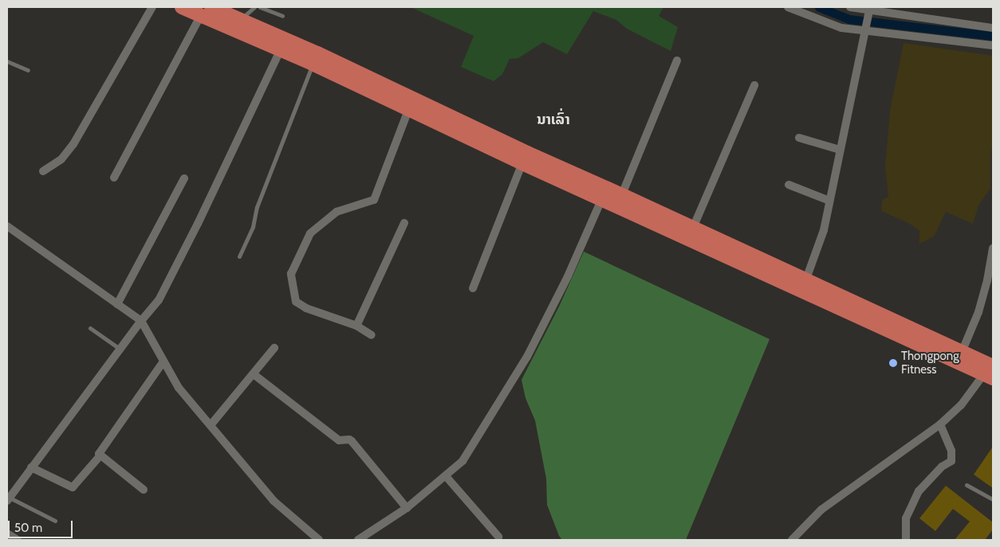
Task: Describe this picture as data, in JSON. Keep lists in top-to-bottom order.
{
  "districts": ["ນາເລົ່າ"],
  "places": ["Thongpong Fitness"],
  "scale_bar": "50 m"
}
